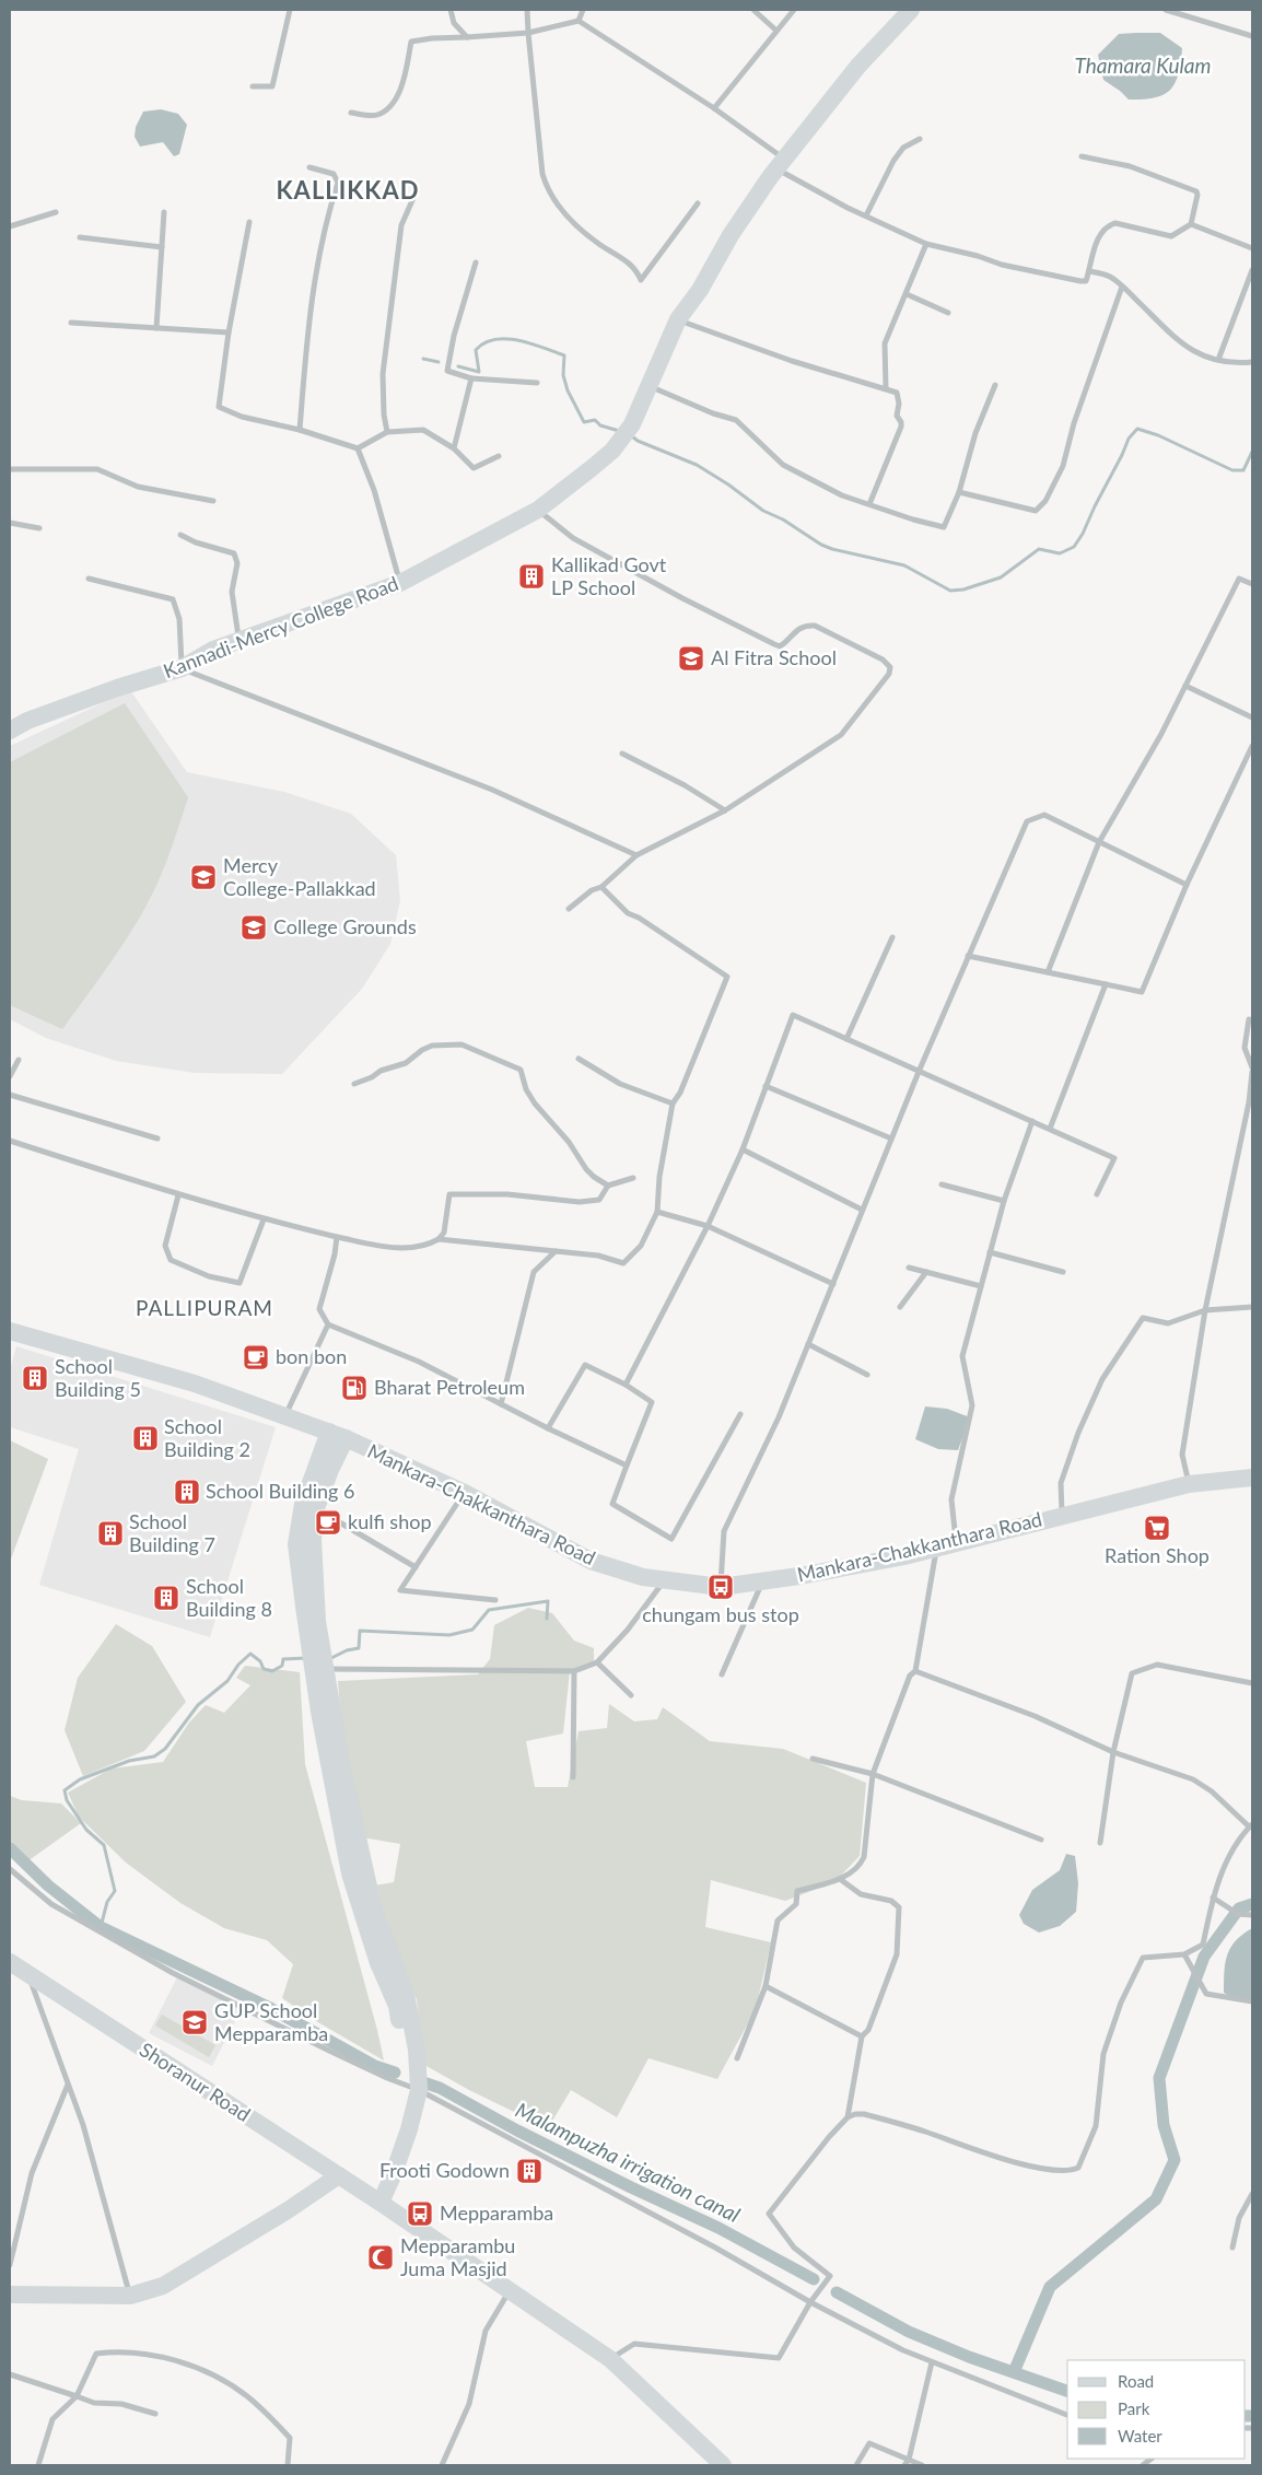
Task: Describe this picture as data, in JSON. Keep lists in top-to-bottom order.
{
  "streets": {
    "main road": ["Kannadi-Mercy College Road", "Mankara-Chakkanthara Road", "Shoranur Road"]
  },
  "districts": ["KALLIKKAD", "PALLIPURAM"],
  "water": ["Thamara Kulam", "Malampuzha irrigation canal"],
  "places": {
    "building": [
      "Kallikad Govt LP School",
      "School Building 5",
      "School Building 2",
      "School Building 6",
      "School Building 7",
      "School Building 8",
      "Frooti Godown"
    ],
    "school or university": [
      "Al Fitra School",
      "Mercy College-Pallakkad",
      "College Grounds",
      "GUP School Mepparamba"
    ],
    "cafe": ["bon bon", "kulfi shop"],
    "fuel station": ["Bharat Petroleum"],
    "supermarket": ["Ration Shop"],
    "bus stop": ["chungam bus stop", "Mepparamba"],
    "mosque": ["Mepparambu Juma Masjid"]
  },
  "legend": ["Road", "Park", "Water"]
}
